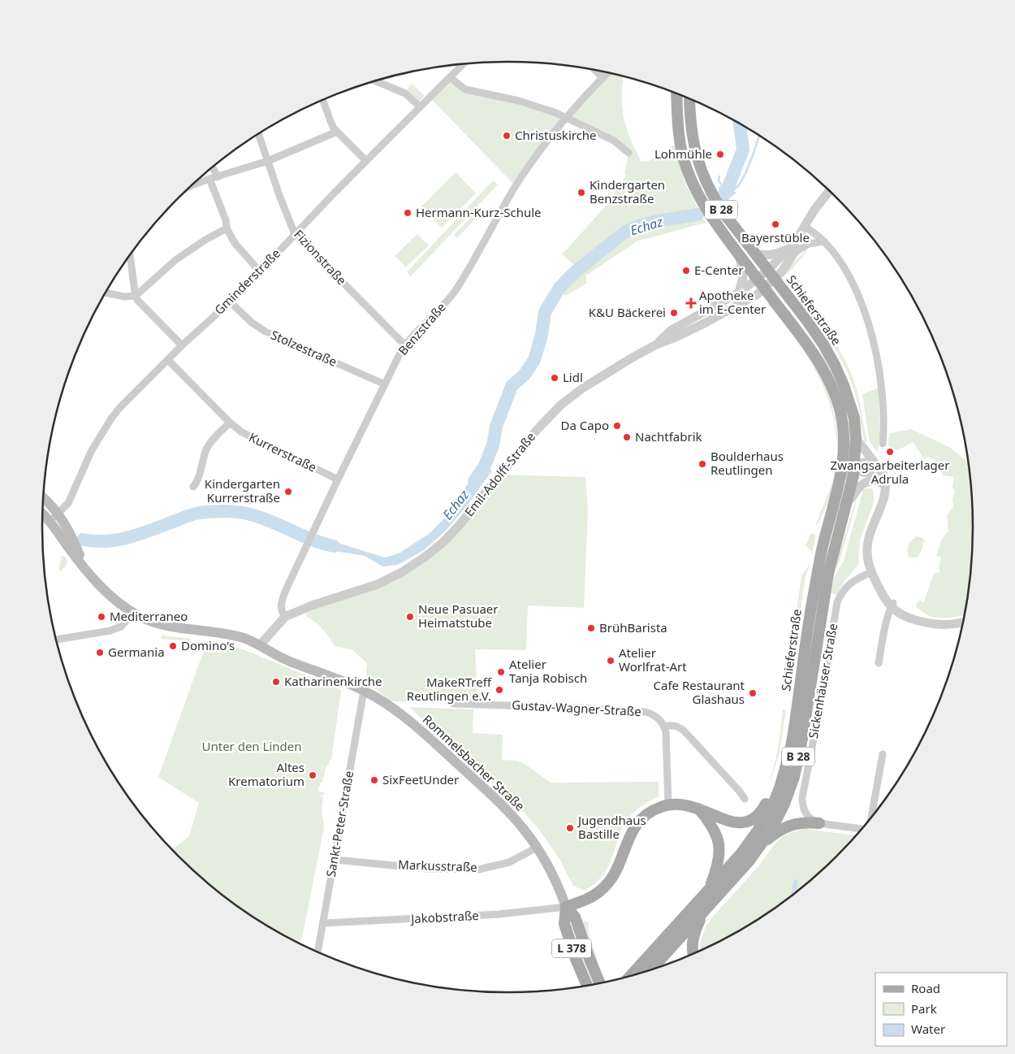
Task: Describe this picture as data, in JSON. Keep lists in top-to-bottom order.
{
  "streets": {
    "main road": [
      "B 28",
      "Schieferstraße",
      "Rommelsbacher Straße",
      "L 378"
    ],
    "street": [
      "Fizionstraße",
      "Gminderstraße",
      "Benzstraße",
      "Stolzestraße",
      "Kurrerstraße",
      "Emil-Adolff-Straße",
      "Sickenhäuser Straße",
      "Gustav-Wagner-Straße",
      "Sankt-Peter-Straße",
      "Markusstraße",
      "Jakobstraße"
    ]
  },
  "crossings": [
    ["B 28", "Schieferstraße"],
    ["B 28", "Emil-Adolff-Straße"],
    ["Fizionstraße", "Gminderstraße"],
    ["Fizionstraße", "Benzstraße"],
    ["Gminderstraße", "Stolzestraße"],
    ["Gminderstraße", "Kurrerstraße"],
    ["Schieferstraße", "Emil-Adolff-Straße"],
    ["Benzstraße", "Stolzestraße"],
    ["Benzstraße", "Kurrerstraße"],
    ["Benzstraße", "Emil-Adolff-Straße"],
    ["Emil-Adolff-Straße", "Rommelsbacher Straße"],
    ["Rommelsbacher Straße", "Sankt-Peter-Straße"],
    ["Rommelsbacher Straße", "Markusstraße"],
    ["Rommelsbacher Straße", "Jakobstraße"],
    ["Sankt-Peter-Straße", "Markusstraße"],
    ["Sankt-Peter-Straße", "Jakobstraße"]
  ],
  "water": ["Echaz"],
  "parks": ["Unter den Linden"],
  "places": {
    "other": [
      "Christuskirche",
      "Lohmühle",
      "Kindergarten Benzstraße",
      "Hermann-Kurz-Schule",
      "Bayerstüble",
      "E-Center",
      "K&U Bäckerei",
      "Lidl",
      "Da Capo",
      "Nachtfabrik",
      "Zwangsarbeiterlager Adrula",
      "Boulderhaus Reutlingen",
      "Kindergarten Kurrerstraße",
      "Mediterraneo",
      "Neue Pasuaer Heimatstube",
      "BrühBarista",
      "Domino's",
      "Germania",
      "Atelier Worlfrat-Art",
      "Atelier Tanja Robisch",
      "Katharinenkirche",
      "MakeRTreff Reutlingen e.V.",
      "Cafe Restaurant Glashaus",
      "Altes Krematorium",
      "SixFeetUnder",
      "Jugendhaus Bastille"
    ],
    "health": ["Apotheke im E-Center"]
  },
  "legend": ["Road", "Park", "Water"]
}
